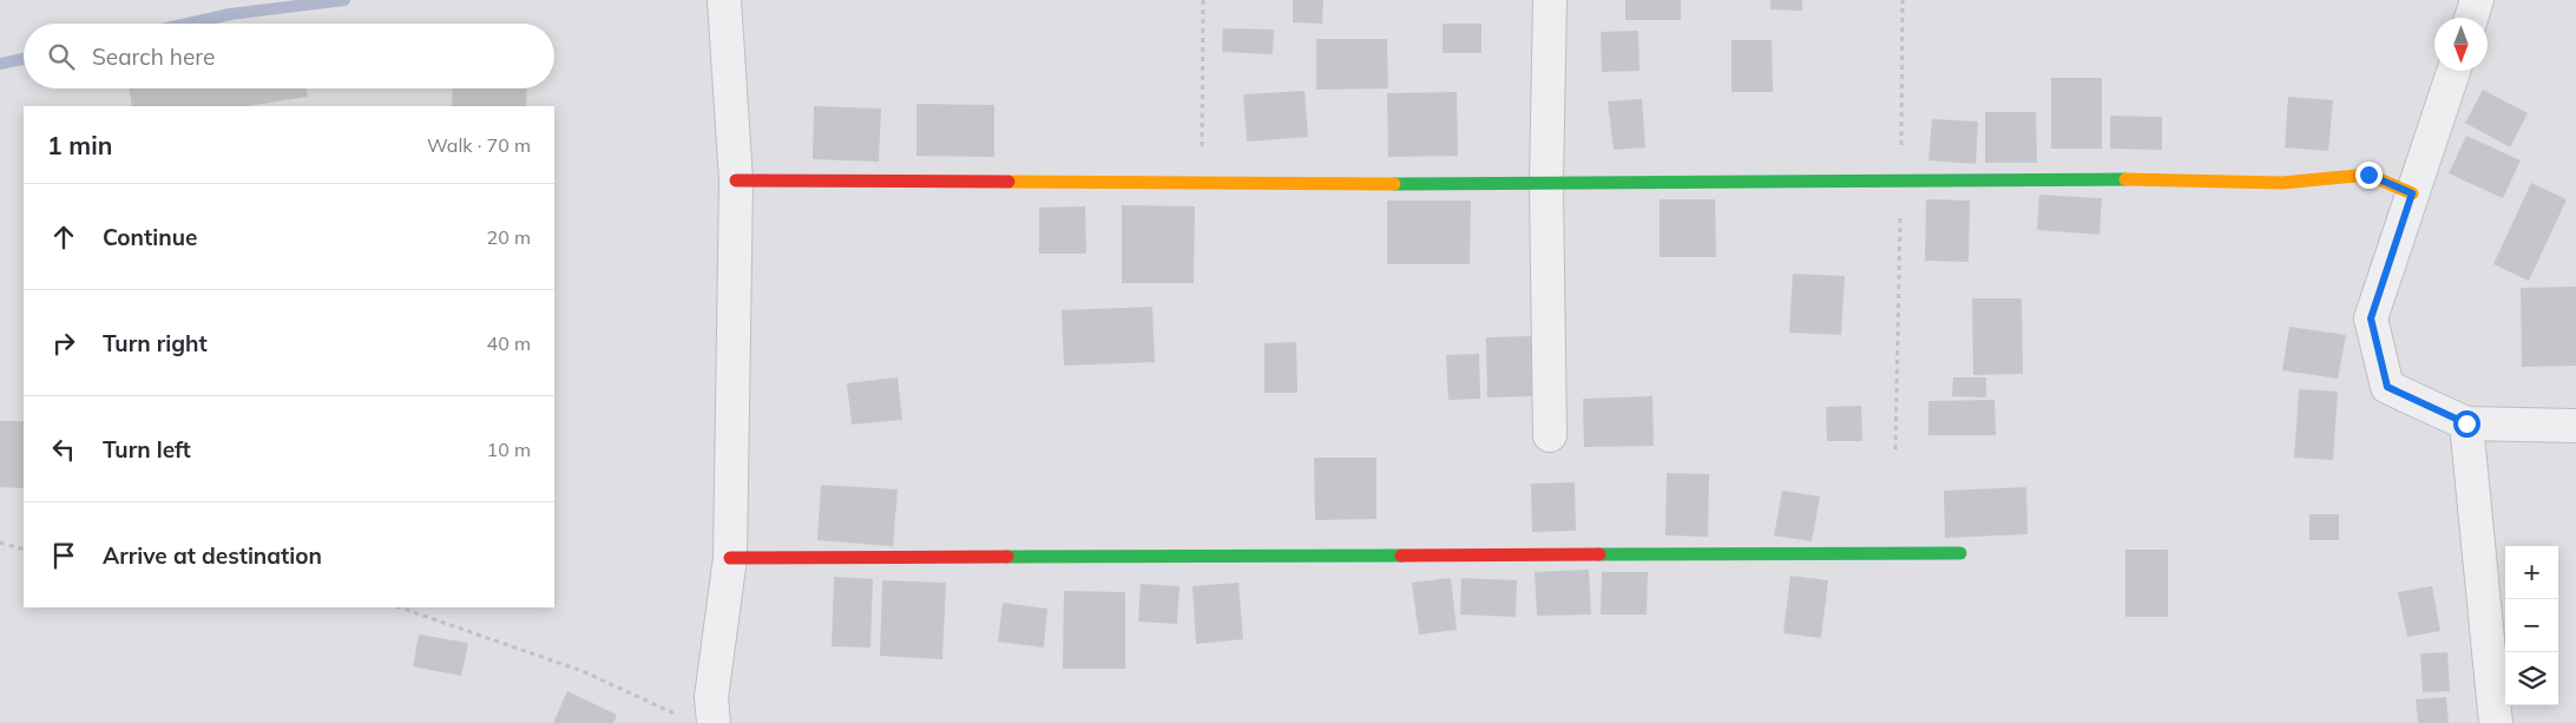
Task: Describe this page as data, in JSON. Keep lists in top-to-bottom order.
{
  "north": "bottom",
  "page": {
    "search": "Search here",
    "heading": ["1 min", "Walk · 70 m"],
    "list": [
      ["Continue", "20 m"],
      ["Turn right", "40 m"],
      ["Turn left", "10 m"],
      "Arrive at destination"
    ],
    "map_buttons": ["+", "−"]
  }
}
